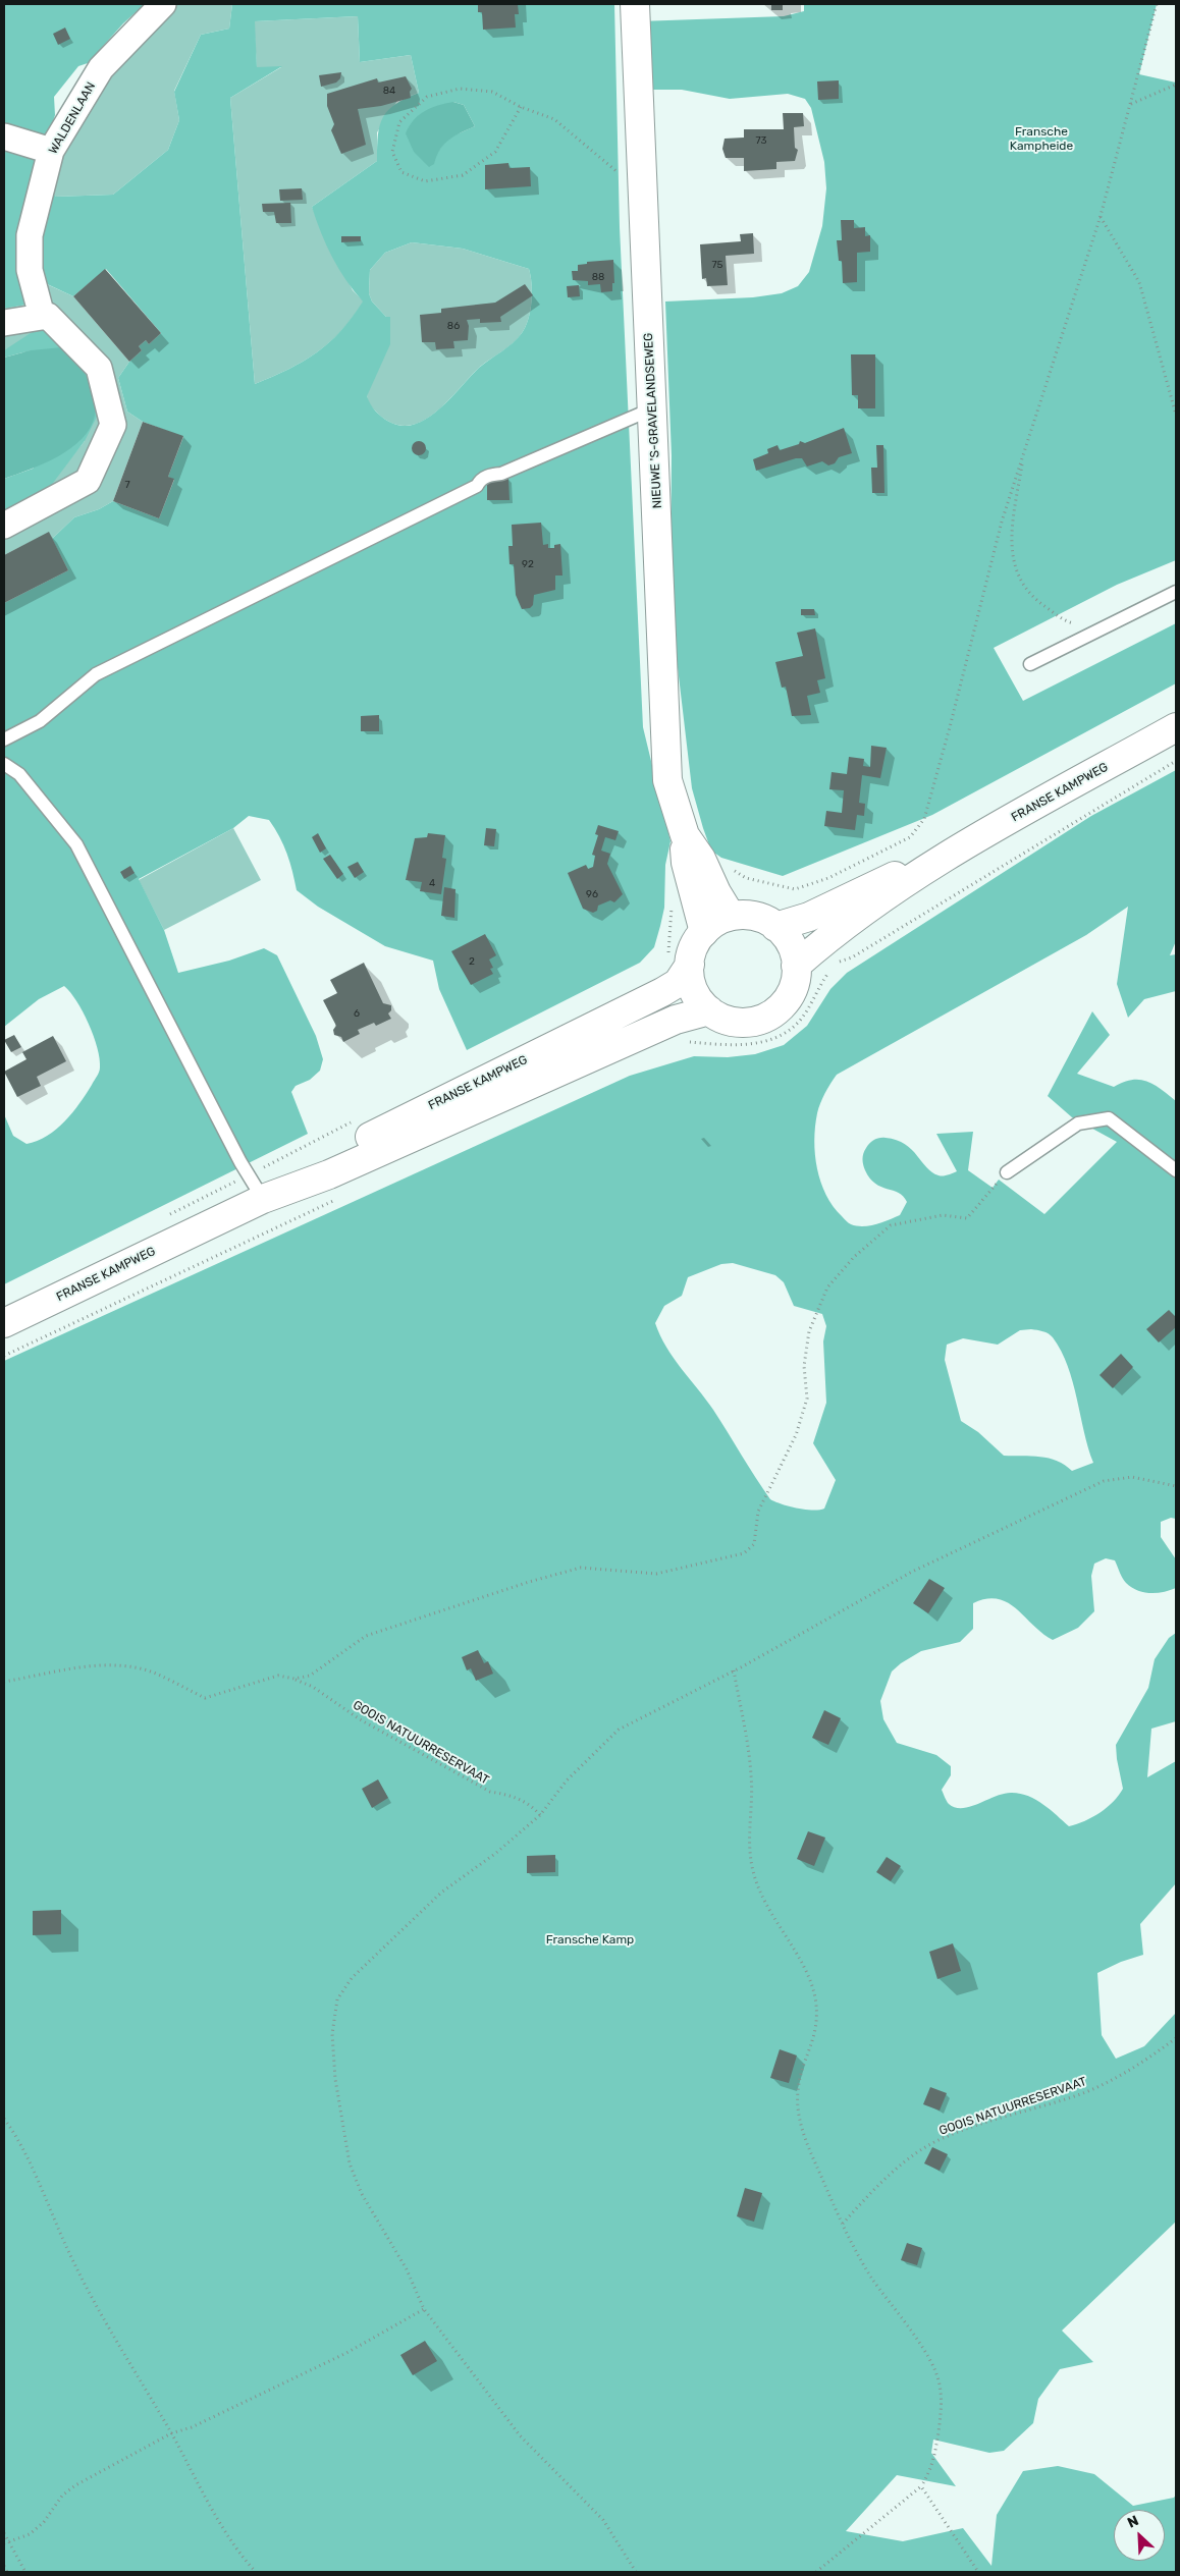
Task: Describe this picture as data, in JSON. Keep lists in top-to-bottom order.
{
  "streets": {
    "main road": ["NIEUWE 'S-GRAVELANDSEWEG", "FRANSE KAMPWEG"],
    "street": ["WALDENLAAN"],
    "path": ["GOOIS NATUURRESERVAAT"]
  },
  "crossings": [
    ["NIEUWE 'S-GRAVELANDSEWEG", "FRANSE KAMPWEG"]
  ],
  "parks": ["Fransche Kampheide", "Fransche Kamp"],
  "house_numbers": [
    "84",
    "73",
    "75",
    "88",
    "86",
    "7",
    "92",
    "4",
    "96",
    "2",
    "6"
  ],
  "north": "top left"
}
